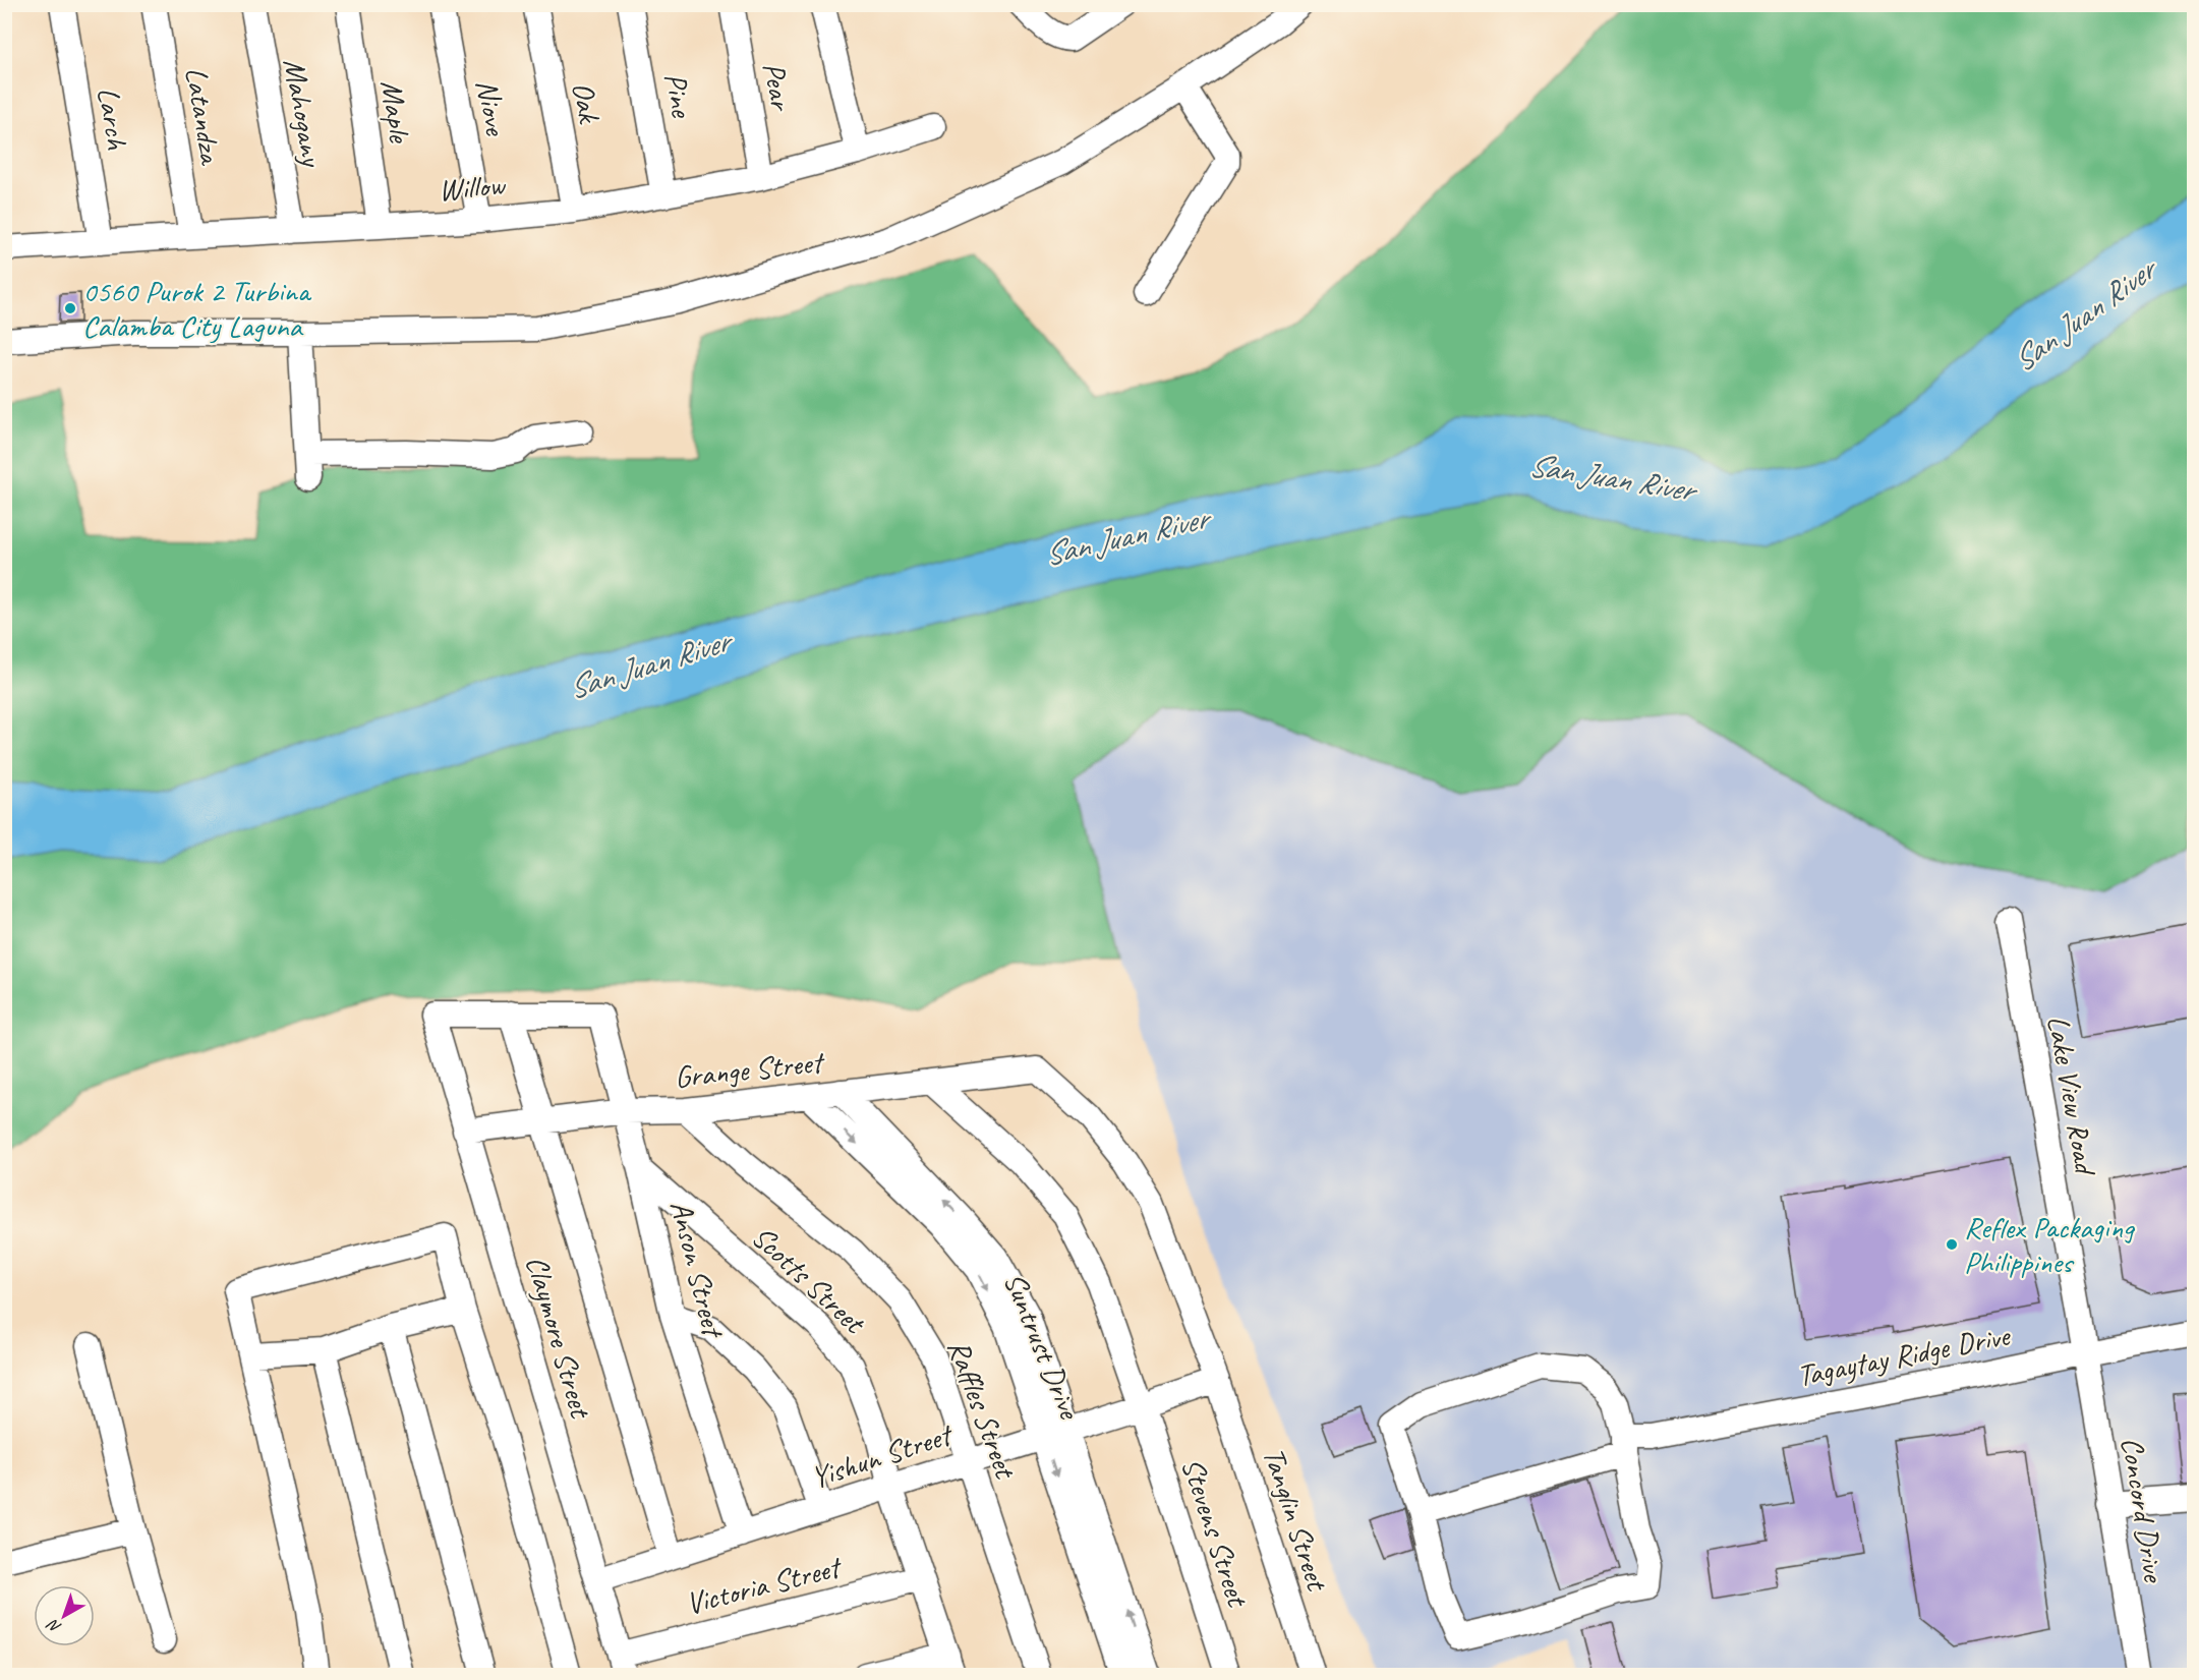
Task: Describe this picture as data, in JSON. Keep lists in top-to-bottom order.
{
  "streets": {
    "street": [
      "Pear",
      "Pine",
      "Oak",
      "Niove",
      "Maple",
      "Mahogany",
      "Latandza",
      "Larch",
      "Willow",
      "Grange Street",
      "Lake View Road",
      "Anson Street",
      "Scotts Street",
      "Claymore Street",
      "Suntrust Drive",
      "Tagaytay Ridge Drive",
      "Raffles Street",
      "Yishun Street",
      "Concord Drive",
      "Tanglin Street",
      "Stevens Street",
      "Victoria Street"
    ]
  },
  "crossings": [
    ["Pear", "Willow"],
    ["Pine", "Willow"],
    ["Oak", "Willow"],
    ["Niove", "Willow"],
    ["Maple", "Willow"],
    ["Mahogany", "Willow"],
    ["Latandza", "Willow"],
    ["Larch", "Willow"],
    ["Grange Street", "Anson Street"],
    ["Grange Street", "Claymore Street"],
    ["Grange Street", "Suntrust Drive"],
    ["Grange Street", "Raffles Street"],
    ["Grange Street", "Tanglin Street"],
    ["Grange Street", "Stevens Street"],
    ["Lake View Road", "Tagaytay Ridge Drive"],
    ["Lake View Road", "Concord Drive"],
    ["Anson Street", "Scotts Street"],
    ["Anson Street", "Claymore Street"],
    ["Anson Street", "Yishun Street"],
    ["Scotts Street", "Yishun Street"],
    ["Scotts Street", "Victoria Street"],
    ["Claymore Street", "Yishun Street"],
    ["Claymore Street", "Victoria Street"],
    ["Suntrust Drive", "Yishun Street"],
    ["Tagaytay Ridge Drive", "Concord Drive"],
    ["Raffles Street", "Yishun Street"],
    ["Yishun Street", "Tanglin Street"],
    ["Yishun Street", "Stevens Street"]
  ],
  "water": ["San Juan River"],
  "places": ["0560 Purok 2 Turbina Calamba City Laguna", "Reflex Packaging Philippines"],
  "north": "bottom left"
}
